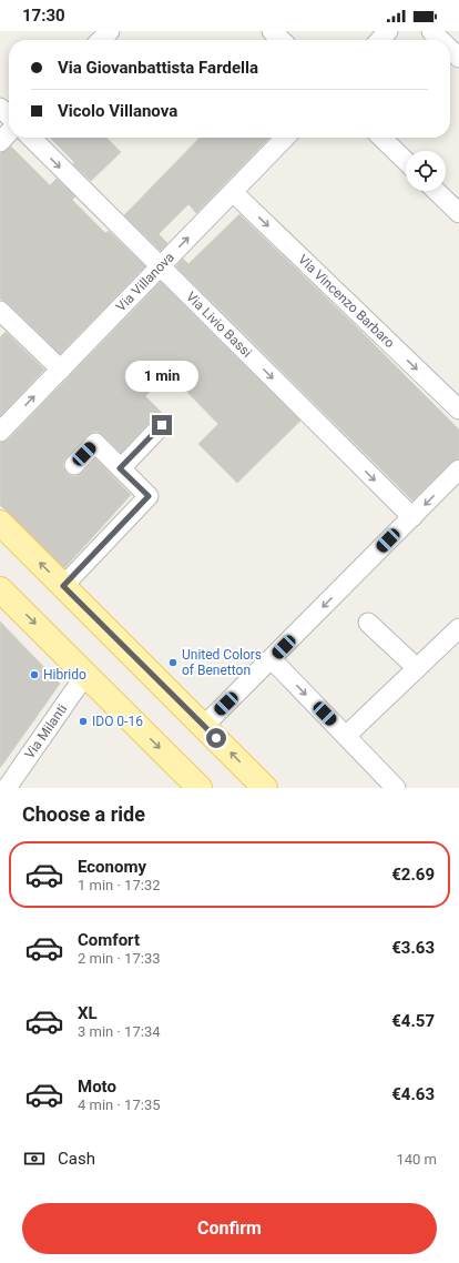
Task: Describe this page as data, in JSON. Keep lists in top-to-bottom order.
{
  "streets": {
    "street": [
      "Via Villanova",
      "Via Vincenzo Barbaro",
      "Via Livio Bassi",
      "Via Milanti"
    ]
  },
  "crossings": [
    ["Via Villanova", "Via Vincenzo Barbaro"],
    ["Via Villanova", "Via Livio Bassi"]
  ],
  "one_way": ["Via Villanova", "Via Vincenzo Barbaro", "Via Livio Bassi"],
  "places": ["United Colors of Benetton", "Hibrido", "IDO 0-16"],
  "page": {
    "status": "17:30",
    "banner": ["Via Giovanbattista Fardella", "Vicolo Villanova"],
    "bubble": "1 min",
    "heading": "Choose a ride",
    "list": [
      {
        "name": "Economy",
        "note": "1 min · 17:32",
        "value": "€2.69"
      },
      {
        "name": "Comfort",
        "note": "2 min · 17:33",
        "value": "€3.63"
      },
      {
        "name": "XL",
        "note": "3 min · 17:34",
        "value": "€4.57"
      },
      {
        "name": "Moto",
        "note": "4 min · 17:35",
        "value": "€4.63"
      }
    ],
    "pay": ["Cash", "140 m"],
    "buttons": "Confirm"
  }
}
